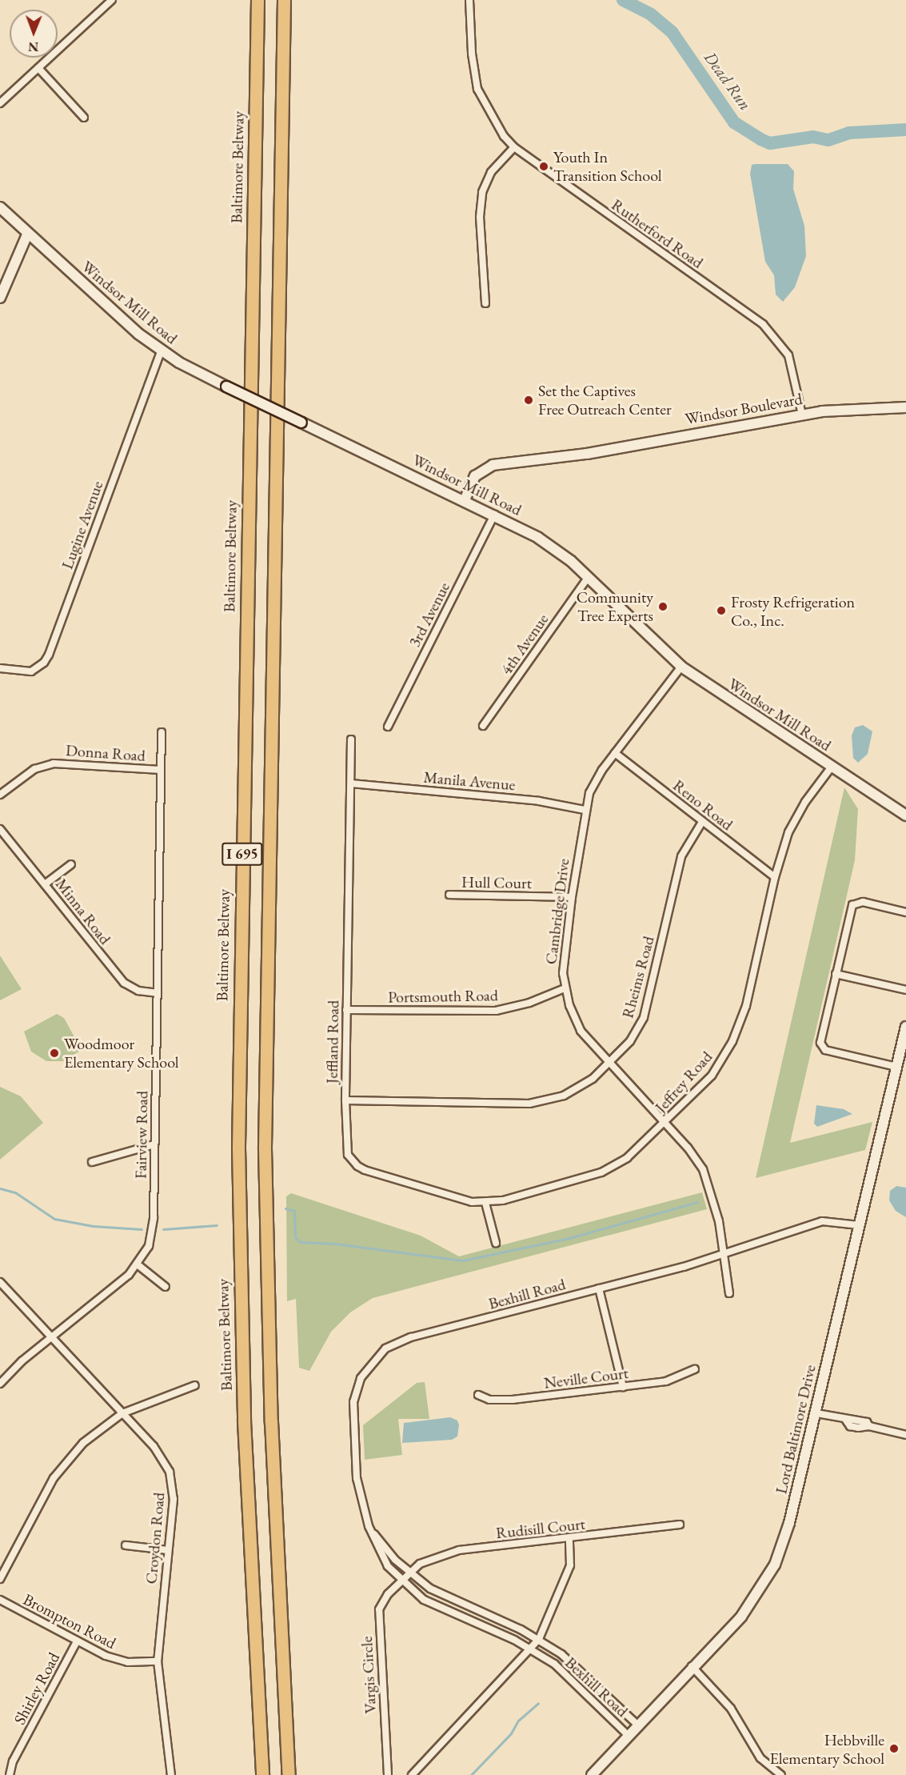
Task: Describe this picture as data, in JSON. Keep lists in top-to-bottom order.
{
  "streets": {
    "highway": ["Baltimore Beltway", "I 695"],
    "main road": ["Windsor Mill Road", "Windsor Boulevard", "Lord Baltimore Drive"],
    "street": [
      "Rutherford Road",
      "Lugine Avenue",
      "3rd Avenue",
      "4th Avenue",
      "Donna Road",
      "Manila Avenue",
      "Reno Road",
      "Hull Court",
      "Minna Road",
      "Cambridge Drive",
      "Rheims Road",
      "Portsmouth Road",
      "Jeffland Road",
      "Jeffrey Road",
      "Fairview Road",
      "Bexhill Road",
      "Neville Court",
      "Rudisill Court",
      "Croydon Road",
      "Brompton Road",
      "Vargis Circle",
      "Shirley Road"
    ]
  },
  "crossings": [
    ["Rutherford Road", "Windsor Boulevard"],
    ["Windsor Mill Road", "Windsor Boulevard"],
    ["Windsor Mill Road", "Lugine Avenue"],
    ["Windsor Mill Road", "3rd Avenue"],
    ["Windsor Mill Road", "4th Avenue"],
    ["Windsor Mill Road", "Cambridge Drive"],
    ["Windsor Mill Road", "Jeffrey Road"],
    ["Donna Road", "Fairview Road"],
    ["Manila Avenue", "Cambridge Drive"],
    ["Manila Avenue", "Jeffland Road"],
    ["Reno Road", "Cambridge Drive"],
    ["Reno Road", "Rheims Road"],
    ["Reno Road", "Jeffrey Road"],
    ["Hull Court", "Cambridge Drive"],
    ["Minna Road", "Fairview Road"],
    ["Cambridge Drive", "Rheims Road"],
    ["Cambridge Drive", "Portsmouth Road"],
    ["Cambridge Drive", "Jeffrey Road"],
    ["Cambridge Drive", "Bexhill Road"],
    ["Rheims Road", "Jeffland Road"],
    ["Portsmouth Road", "Jeffland Road"],
    ["Jeffland Road", "Jeffrey Road"],
    ["Fairview Road", "Croydon Road"],
    ["Bexhill Road", "Lord Baltimore Drive"],
    ["Bexhill Road", "Rudisill Court"],
    ["Bexhill Road", "Vargis Circle"],
    ["Rudisill Court", "Vargis Circle"],
    ["Croydon Road", "Brompton Road"],
    ["Brompton Road", "Shirley Road"]
  ],
  "water": ["Dead Run"],
  "places": [
    "Youth In Transition School",
    "Set the Captives Free Outreach Center",
    "Community Tree Experts",
    "Frosty Refrigeration Co., Inc.",
    "Woodmoor Elementary School",
    "Hebbville Elementary School"
  ],
  "north": "bottom"
}
